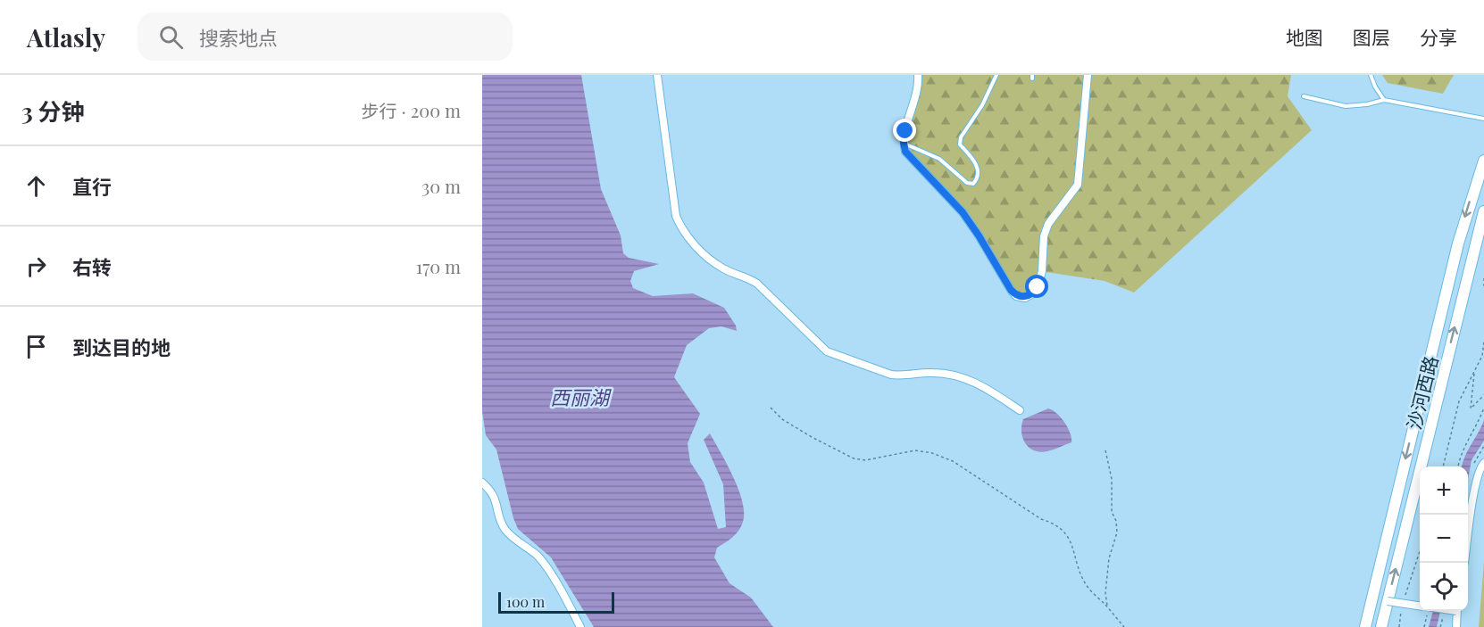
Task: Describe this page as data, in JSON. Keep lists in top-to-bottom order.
{
  "streets": {
    "main road": ["沙河西路"]
  },
  "water": ["西丽湖"],
  "scale_bar": "100 m",
  "page": {
    "header": "Atlasly",
    "search": "搜索地点",
    "nav": ["地图", "图层", "分享"],
    "heading": ["3 分钟", "步行 · 200 m"],
    "list": [
      ["直行", "30 m"],
      ["右转", "170 m"],
      "到达目的地"
    ],
    "map_buttons": ["+", "−"],
    "scale": "100 m"
  }
}
